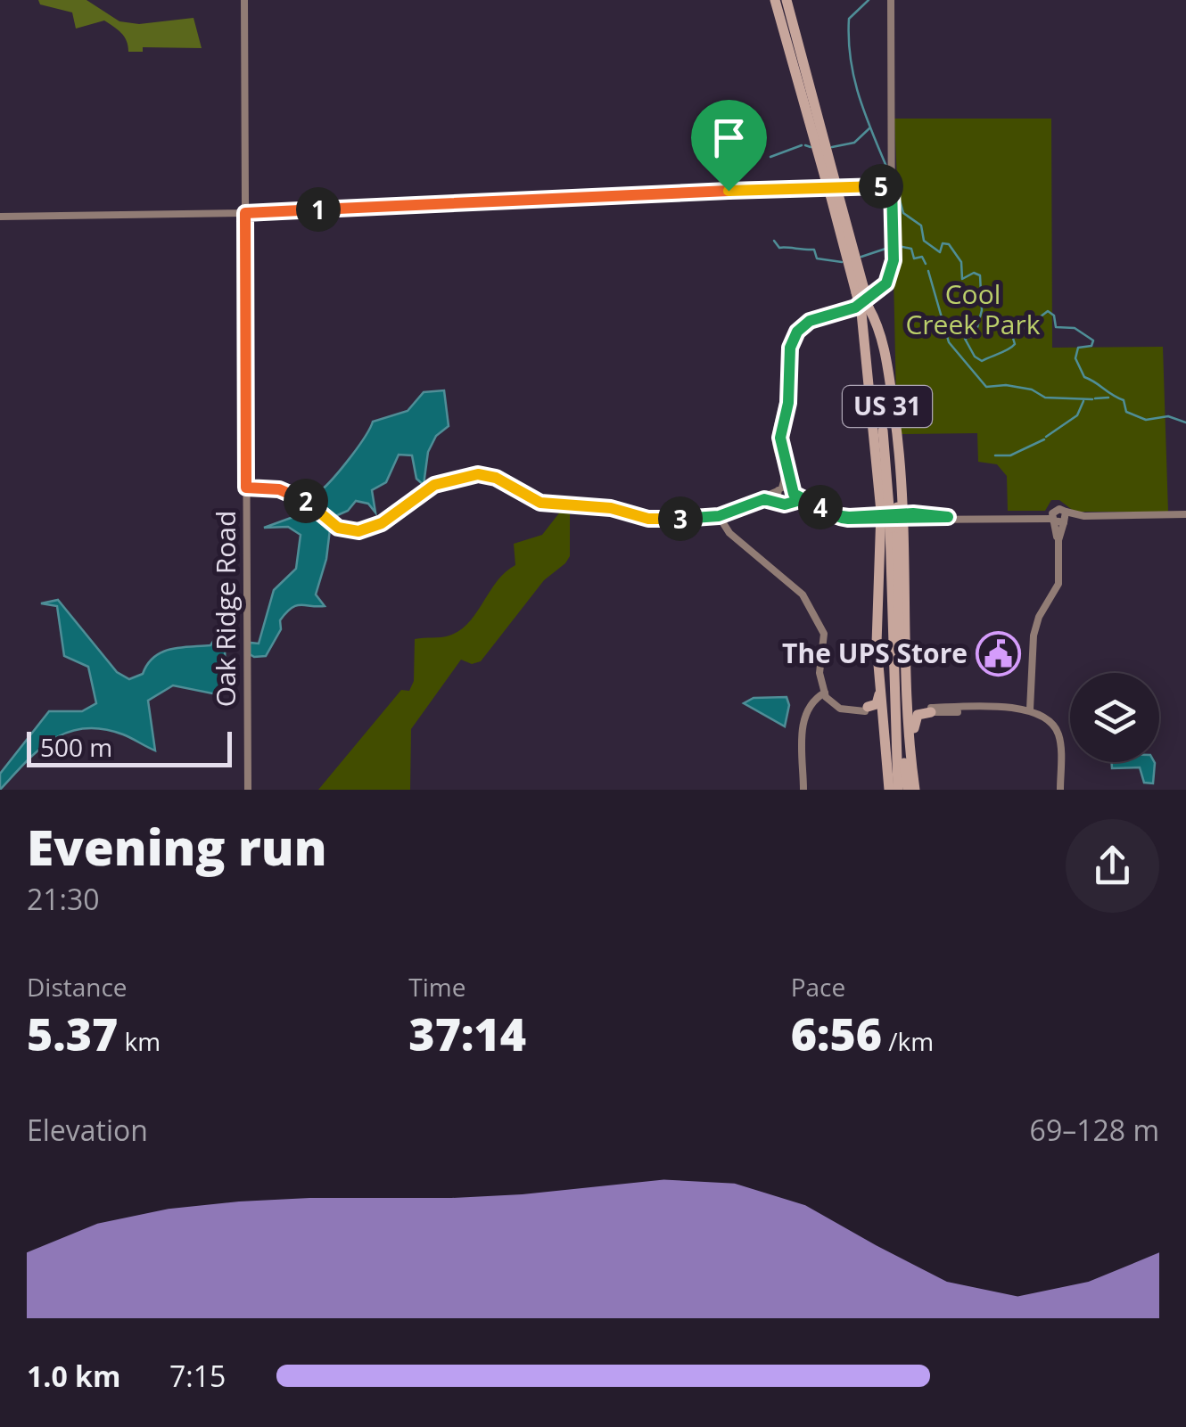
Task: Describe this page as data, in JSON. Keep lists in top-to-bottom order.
{
  "streets": {
    "highway": ["US 31"],
    "street": ["Oak Ridge Road"]
  },
  "parks": ["Cool Creek Park"],
  "places": {
    "public building": ["The UPS Store"]
  },
  "scale_bar": "500 m",
  "page": {
    "pins": [
      "5",
      "1",
      "2",
      "4",
      "3"
    ],
    "scale": "500 m",
    "heading": ["Evening run", "21:30"],
    "stats": [
      ["Distance", "5.37 km"],
      ["Time", "37:14"],
      ["Pace", "6:56 /km"]
    ],
    "chart": ["Elevation", "69–128 m"],
    "list": [
      {
        "name": "1.0 km",
        "note": "7:15"
      }
    ]
  }
}
